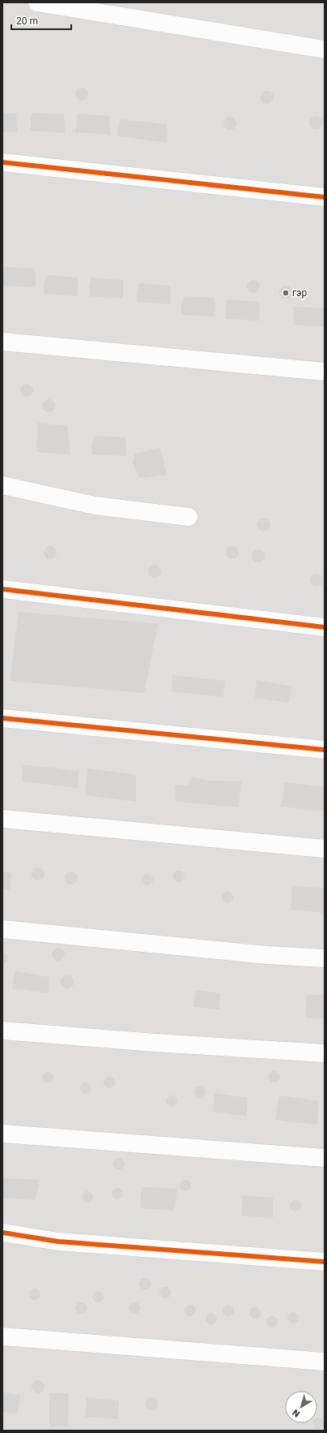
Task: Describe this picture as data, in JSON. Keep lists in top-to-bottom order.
{
  "places": ["гэр"],
  "scale_bar": "20 m",
  "north": "bottom left"
}
